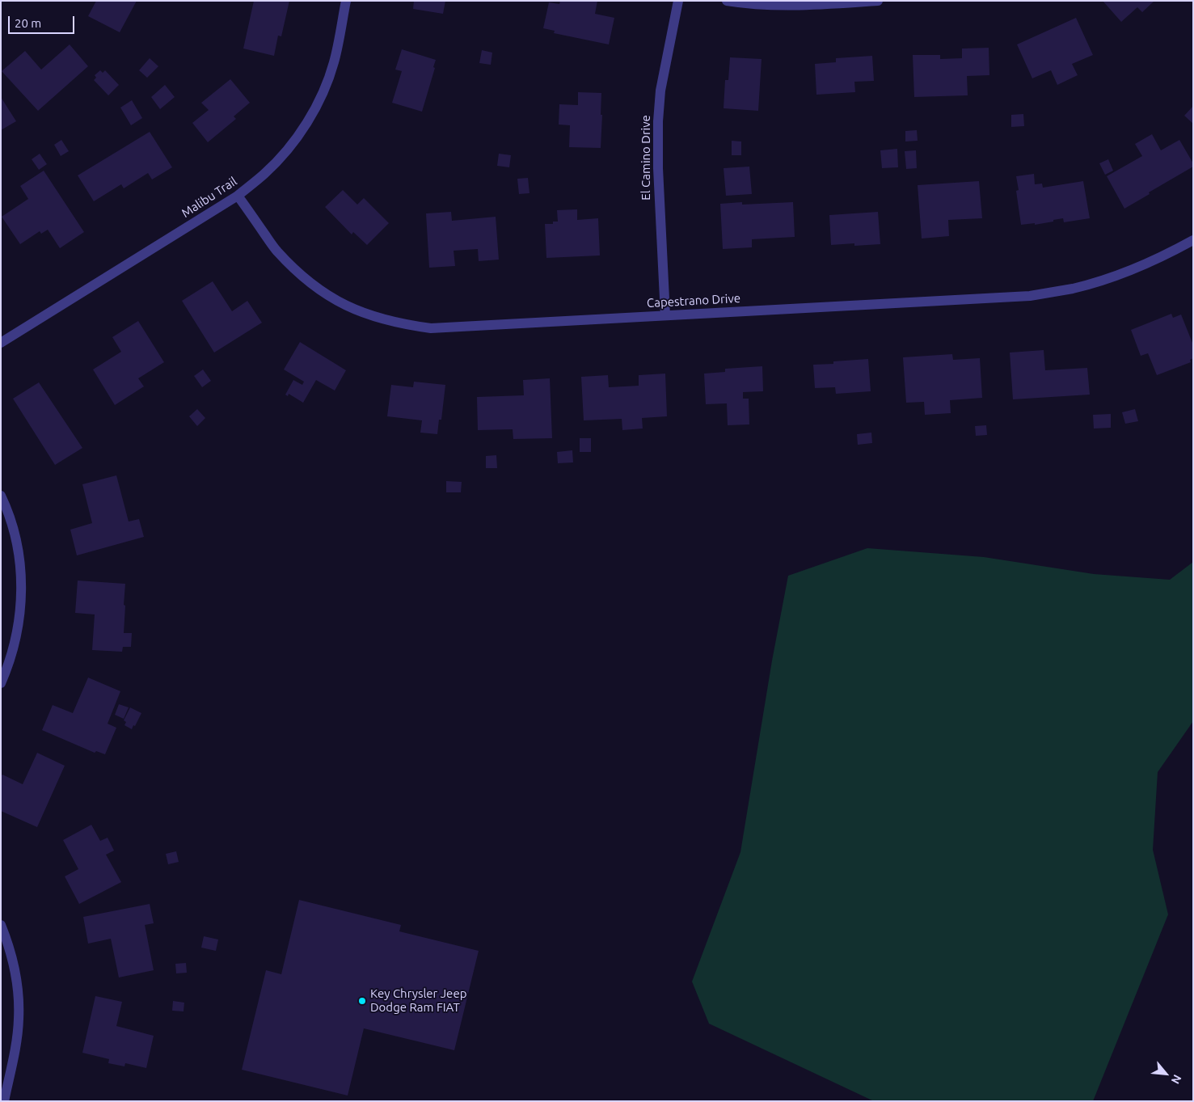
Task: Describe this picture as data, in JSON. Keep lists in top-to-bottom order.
{
  "streets": {
    "street": ["El Camino Drive", "Malibu Trail", "Capestrano Drive"]
  },
  "crossings": [
    ["El Camino Drive", "Capestrano Drive"],
    ["Malibu Trail", "Capestrano Drive"]
  ],
  "places": ["Key Chrysler Jeep Dodge Ram FIAT"],
  "scale_bar": "20 m",
  "north": "bottom right"
}
